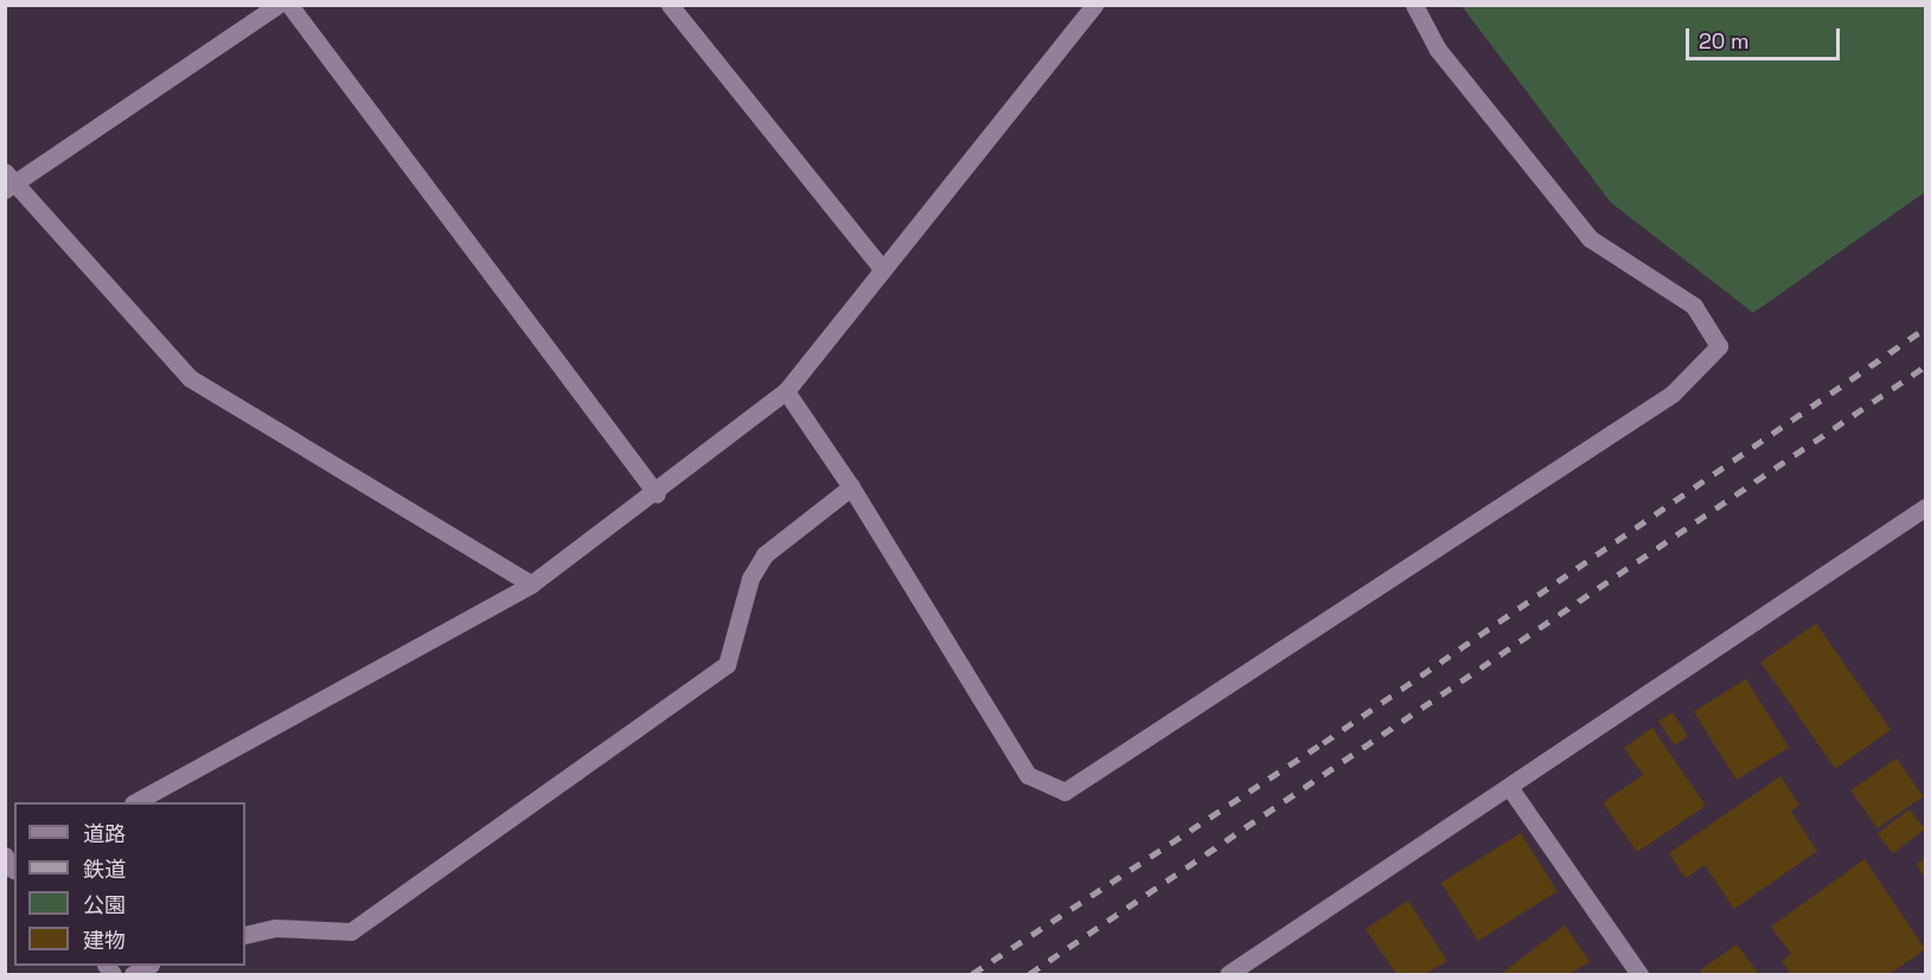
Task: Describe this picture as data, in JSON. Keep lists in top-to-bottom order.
{
  "legend": [
    "道路",
    "鉄道",
    "公園",
    "建物"
  ],
  "scale_bar": "20 m"
}
